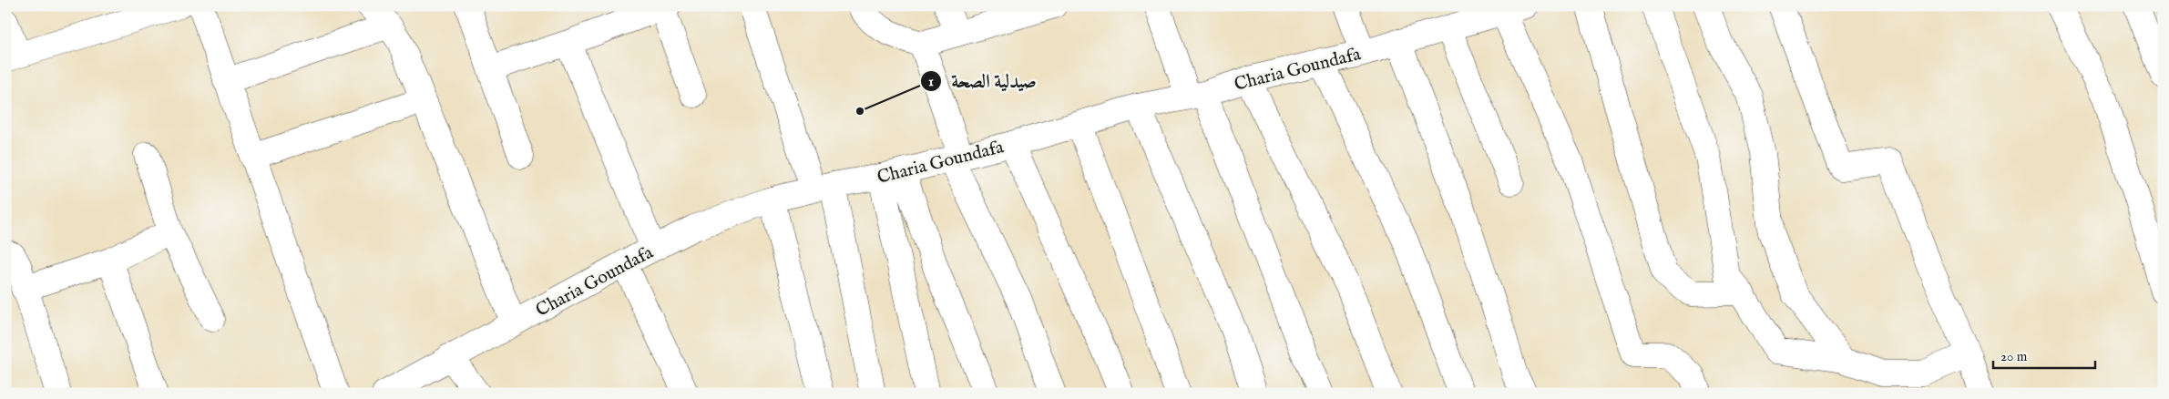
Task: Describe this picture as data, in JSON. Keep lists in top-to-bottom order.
{
  "streets": {
    "street": ["Charia Goundafa"]
  },
  "places": ["صيدلية الصحة"],
  "scale_bar": "20 m"
}
